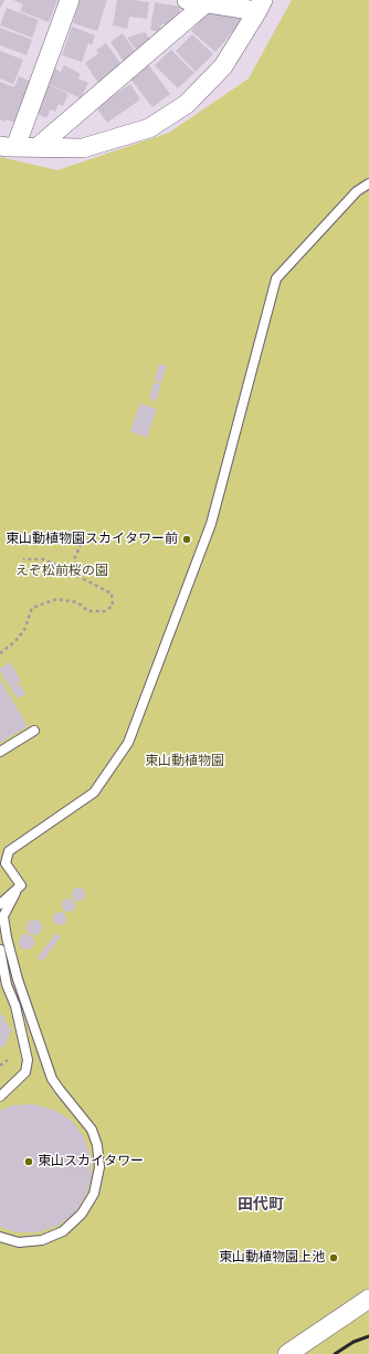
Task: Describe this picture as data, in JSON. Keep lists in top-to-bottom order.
{
  "districts": ["田代町"],
  "parks": ["えぞ松前桜の園", "東山動植物園"],
  "places": ["東山動植物園スカイタワー前", "東山スカイタワー", "東山動植物園上池"]
}
